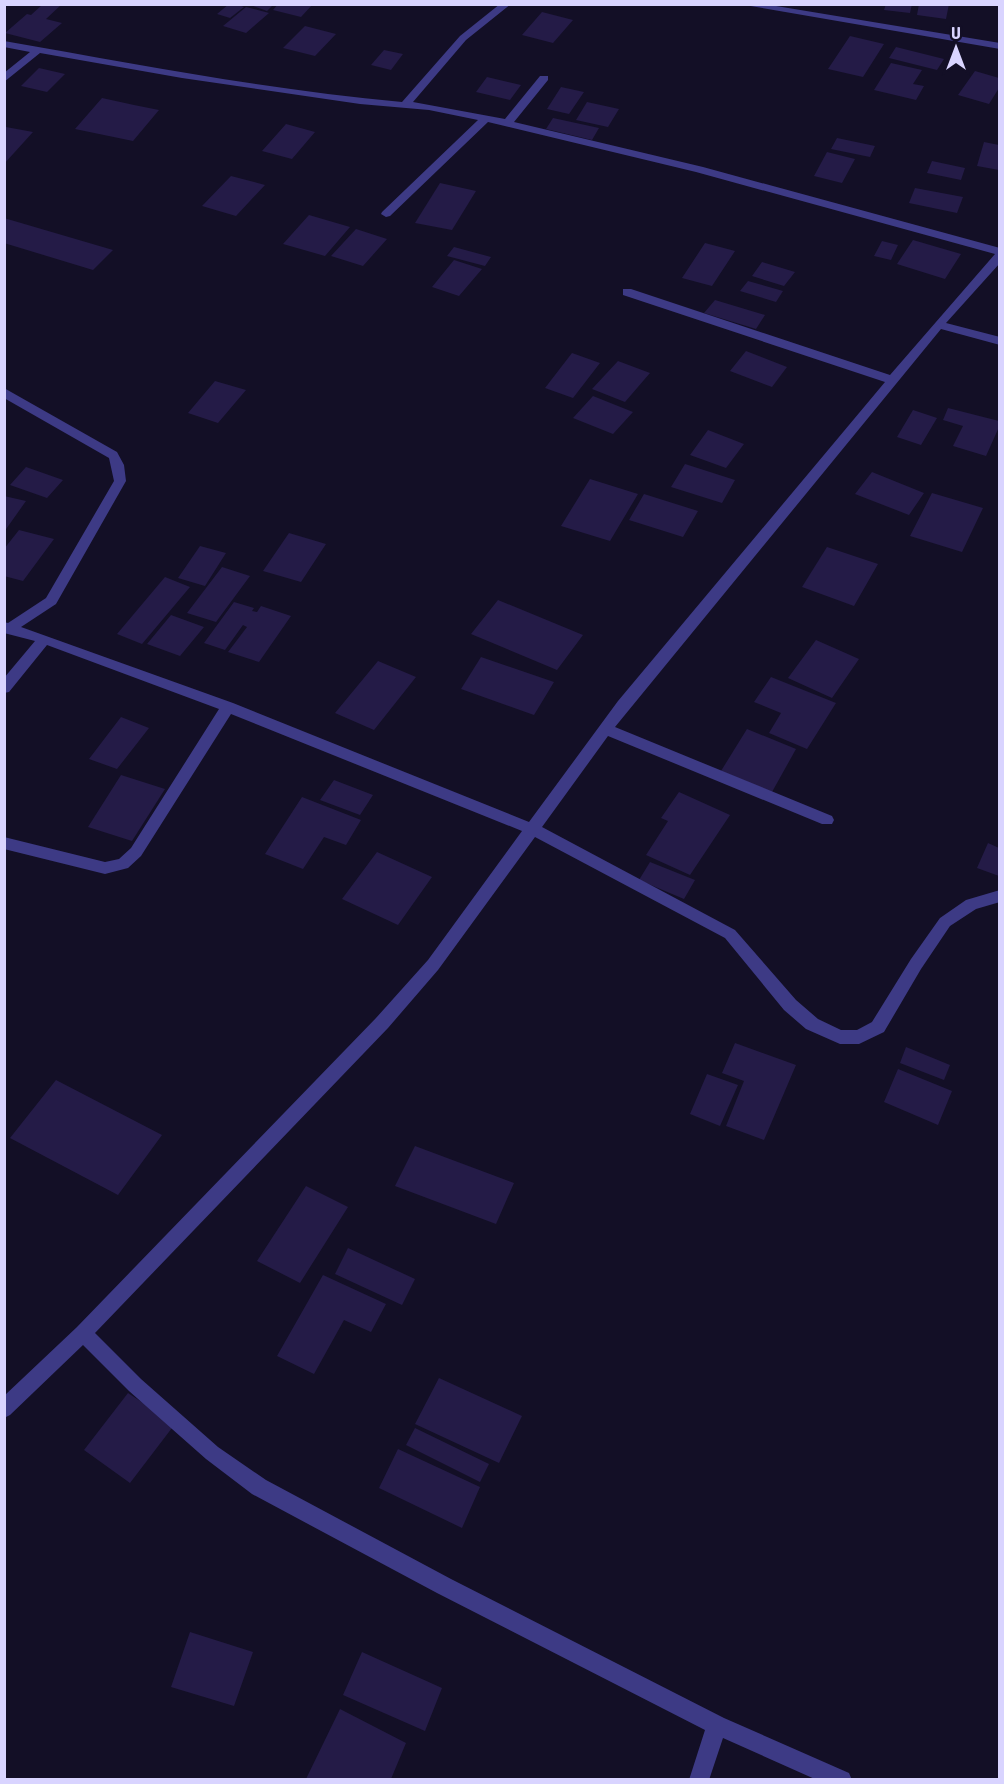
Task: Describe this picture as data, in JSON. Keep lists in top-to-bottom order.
{
  "north": "top"
}
